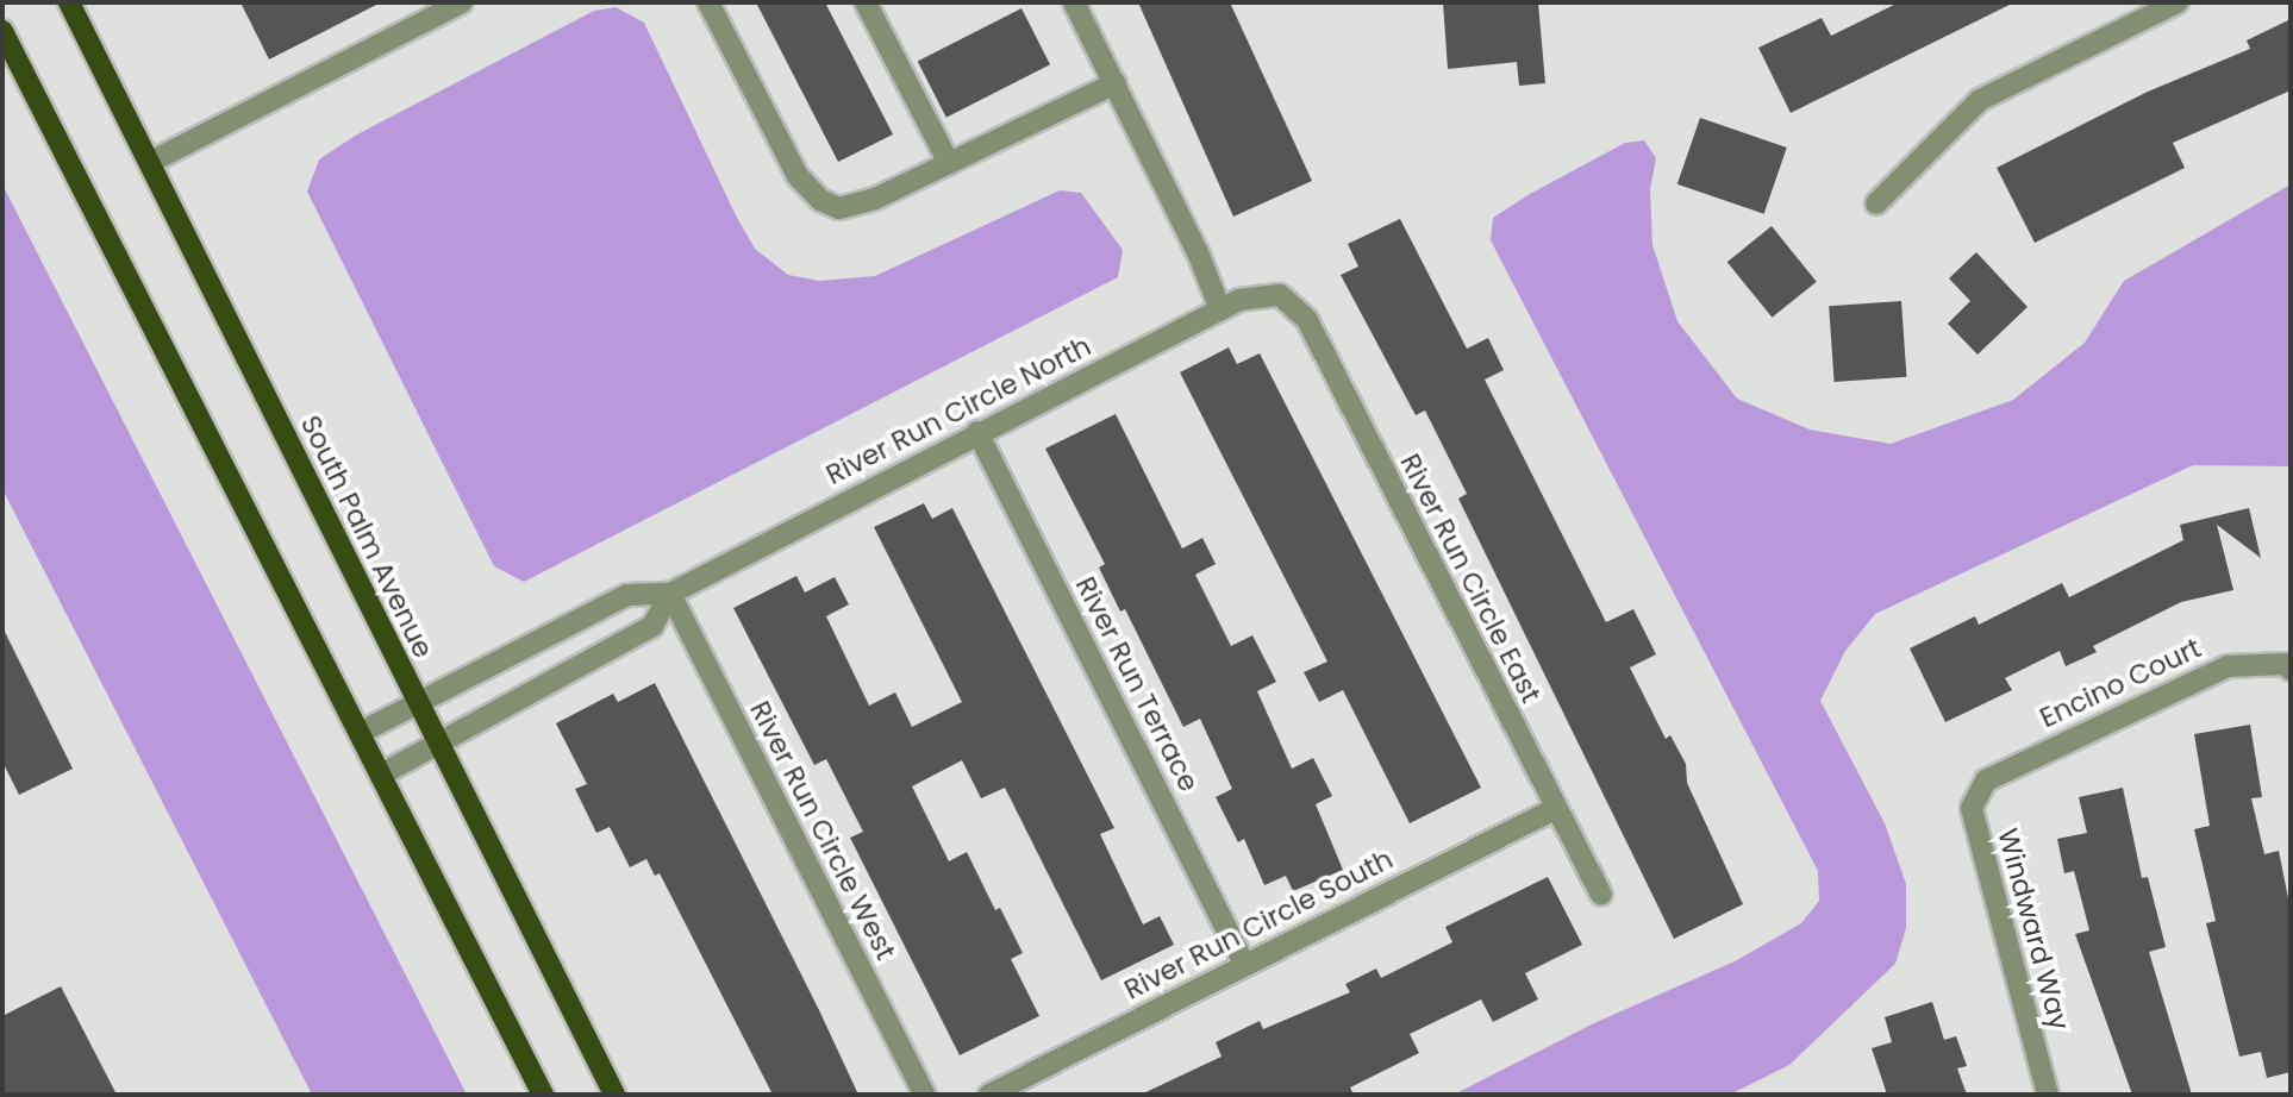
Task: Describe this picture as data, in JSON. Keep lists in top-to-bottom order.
{
  "streets": {
    "main road": ["South Palm Avenue"],
    "street": [
      "River Run Circle North",
      "River Run Circle East",
      "Encino Court",
      "River Run Terrace",
      "River Run Circle West",
      "River Run Circle South",
      "Windward Way"
    ]
  },
  "crossings": [
    ["River Run Circle North", "South Palm Avenue"],
    ["River Run Circle North", "River Run Circle East"],
    ["River Run Circle North", "River Run Terrace"],
    ["River Run Circle North", "River Run Circle West"],
    ["River Run Circle East", "River Run Circle South"],
    ["Encino Court", "Windward Way"],
    ["River Run Terrace", "River Run Circle South"]
  ]
}
